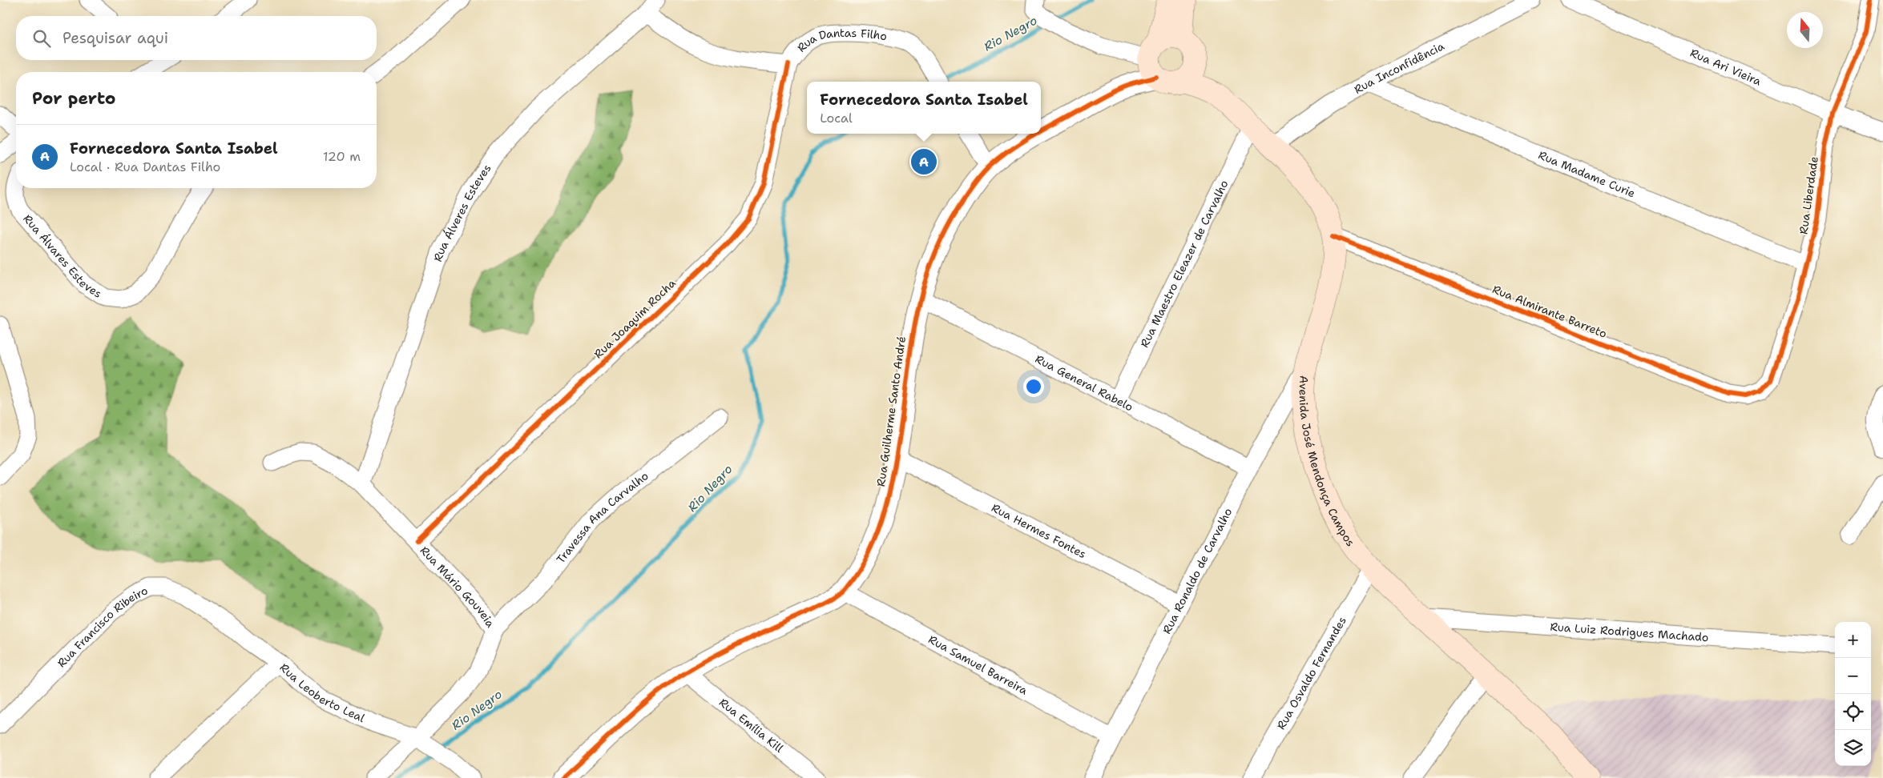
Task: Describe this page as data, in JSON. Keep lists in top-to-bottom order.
{
  "streets": {
    "main road": ["Avenida José Mendonça Campos"],
    "street": [
      "Rua Dantas Filho",
      "Rua Ari Vieira",
      "Rua Inconfidência",
      "Rua Madame Curie",
      "Rua Liberdade",
      "Rua Álveres Esteves",
      "Rua Álvares Esteves",
      "Rua Maestro Eleazer de Carvalho",
      "Rua Almirante Barreto",
      "Rua Joaquim Rocha",
      "Rua General Rabelo",
      "Rua Guilherme Santo André",
      "Travessa Ana Carvalho",
      "Rua Hermes Fontes",
      "Rua Ronaldo de Carvalho",
      "Rua Mário Gouveia",
      "Rua Francisco Ribeiro",
      "Rua Luiz Rodrigues Machado",
      "Rua Samuel Barreira",
      "Rua Osvaldo Fernandes",
      "Rua Leoberto Leal",
      "Rua Emília Kill"
    ]
  },
  "crossings": [
    ["Rua Dantas Filho", "Rua Álveres Esteves"],
    ["Rua Dantas Filho", "Rua Joaquim Rocha"],
    ["Rua Ari Vieira", "Rua Liberdade"],
    ["Rua Inconfidência", "Rua Madame Curie"],
    ["Rua Inconfidência", "Avenida José Mendonça Campos"],
    ["Rua Madame Curie", "Rua Liberdade"],
    ["Rua Liberdade", "Rua Almirante Barreto"],
    ["Rua Álveres Esteves", "Rua Mário Gouveia"],
    ["Rua Maestro Eleazer de Carvalho", "Rua General Rabelo"],
    ["Rua Maestro Eleazer de Carvalho", "Avenida José Mendonça Campos"],
    ["Rua Almirante Barreto", "Avenida José Mendonça Campos"],
    ["Rua Joaquim Rocha", "Rua Mário Gouveia"],
    ["Rua General Rabelo", "Rua Guilherme Santo André"],
    ["Rua General Rabelo", "Rua Ronaldo de Carvalho"],
    ["Rua Guilherme Santo André", "Avenida José Mendonça Campos"],
    ["Rua Guilherme Santo André", "Rua Hermes Fontes"],
    ["Rua Guilherme Santo André", "Rua Samuel Barreira"],
    ["Rua Guilherme Santo André", "Rua Emília Kill"],
    ["Avenida José Mendonça Campos", "Rua Ronaldo de Carvalho"],
    ["Avenida José Mendonça Campos", "Rua Luiz Rodrigues Machado"],
    ["Avenida José Mendonça Campos", "Rua Osvaldo Fernandes"],
    ["Travessa Ana Carvalho", "Rua Mário Gouveia"],
    ["Rua Hermes Fontes", "Rua Ronaldo de Carvalho"],
    ["Rua Ronaldo de Carvalho", "Rua Samuel Barreira"],
    ["Rua Mário Gouveia", "Rua Leoberto Leal"],
    ["Rua Francisco Ribeiro", "Rua Leoberto Leal"]
  ],
  "water": ["Rio Negro"],
  "north": "top",
  "page": {
    "search": "Pesquisar aqui",
    "heading": "Por perto",
    "popup": ["Fornecedora Santa Isabel", "Local"],
    "list": [
      {
        "mark": "A",
        "name": "Fornecedora Santa Isabel",
        "note": "Local · Rua Dantas Filho",
        "value": "120 m"
      }
    ],
    "pins": "A",
    "map_buttons": ["+", "−"]
  }
}
